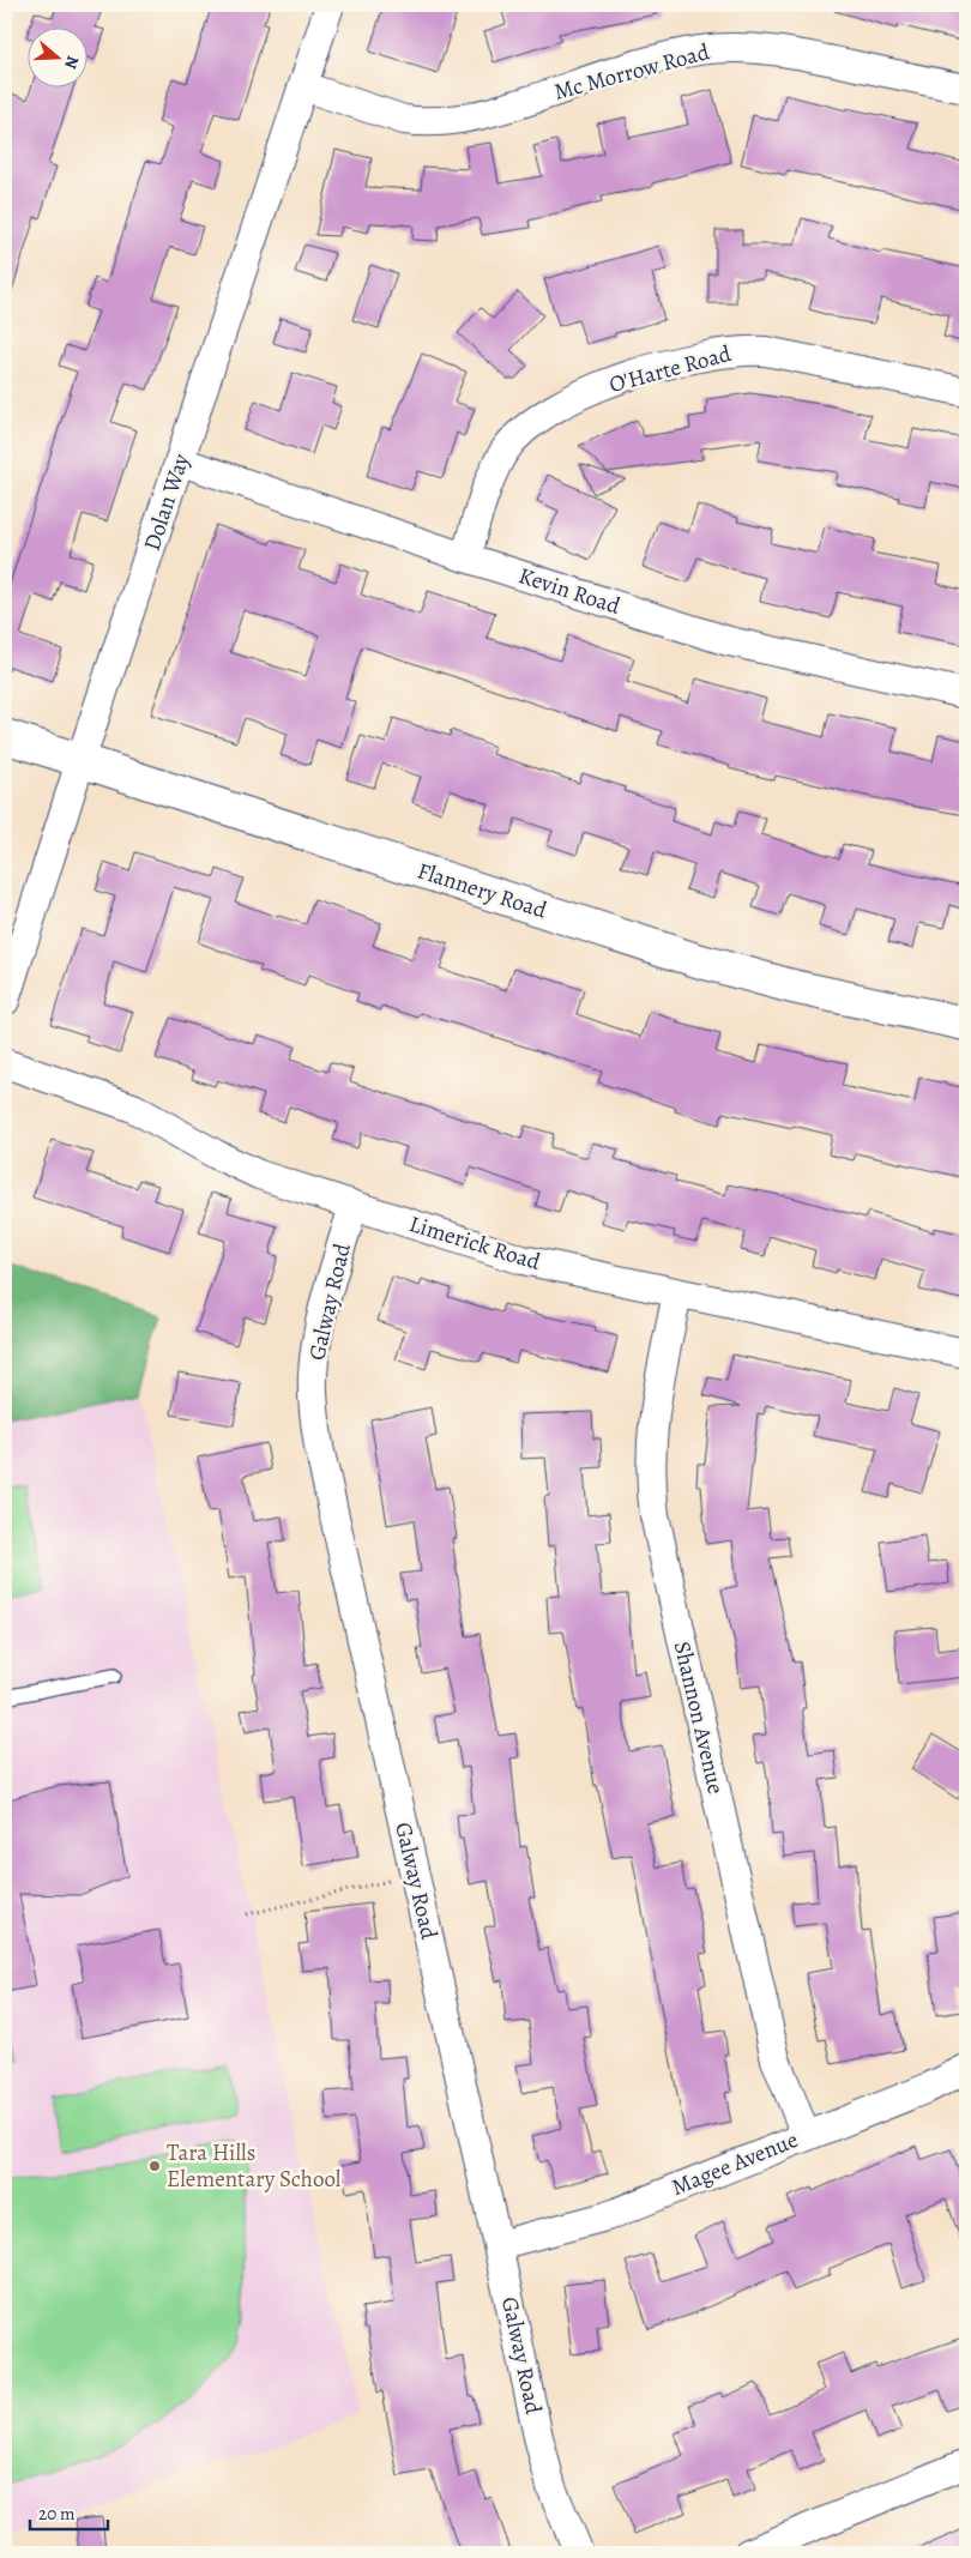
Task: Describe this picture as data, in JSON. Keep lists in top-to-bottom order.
{
  "streets": {
    "street": [
      "Mc Morrow Road",
      "O'Harte Road",
      "Dolan Way",
      "Kevin Road",
      "Flannery Road",
      "Limerick Road",
      "Galway Road",
      "Shannon Avenue",
      "Magee Avenue"
    ]
  },
  "crossings": [
    ["Mc Morrow Road", "Dolan Way"],
    ["O'Harte Road", "Kevin Road"],
    ["Dolan Way", "Kevin Road"],
    ["Dolan Way", "Flannery Road"],
    ["Limerick Road", "Galway Road"],
    ["Limerick Road", "Shannon Avenue"],
    ["Galway Road", "Magee Avenue"],
    ["Shannon Avenue", "Magee Avenue"]
  ],
  "places": ["Tara Hills Elementary School"],
  "scale_bar": "20 m",
  "north": "right"
}
